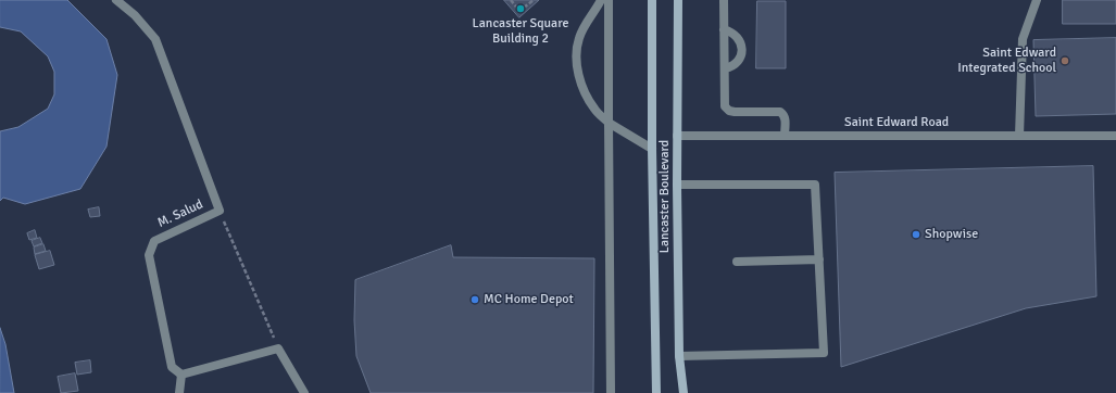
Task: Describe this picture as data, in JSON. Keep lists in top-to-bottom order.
{
  "streets": {
    "main road": ["Lancaster Boulevard"],
    "street": ["Saint Edward Road", "M. Salud"]
  },
  "crossings": [
    ["Saint Edward Road", "Lancaster Boulevard"]
  ],
  "places": [
    "Lancaster Square Building 2",
    "Saint Edward Integrated School",
    "Shopwise",
    "MC Home Depot"
  ]
}
